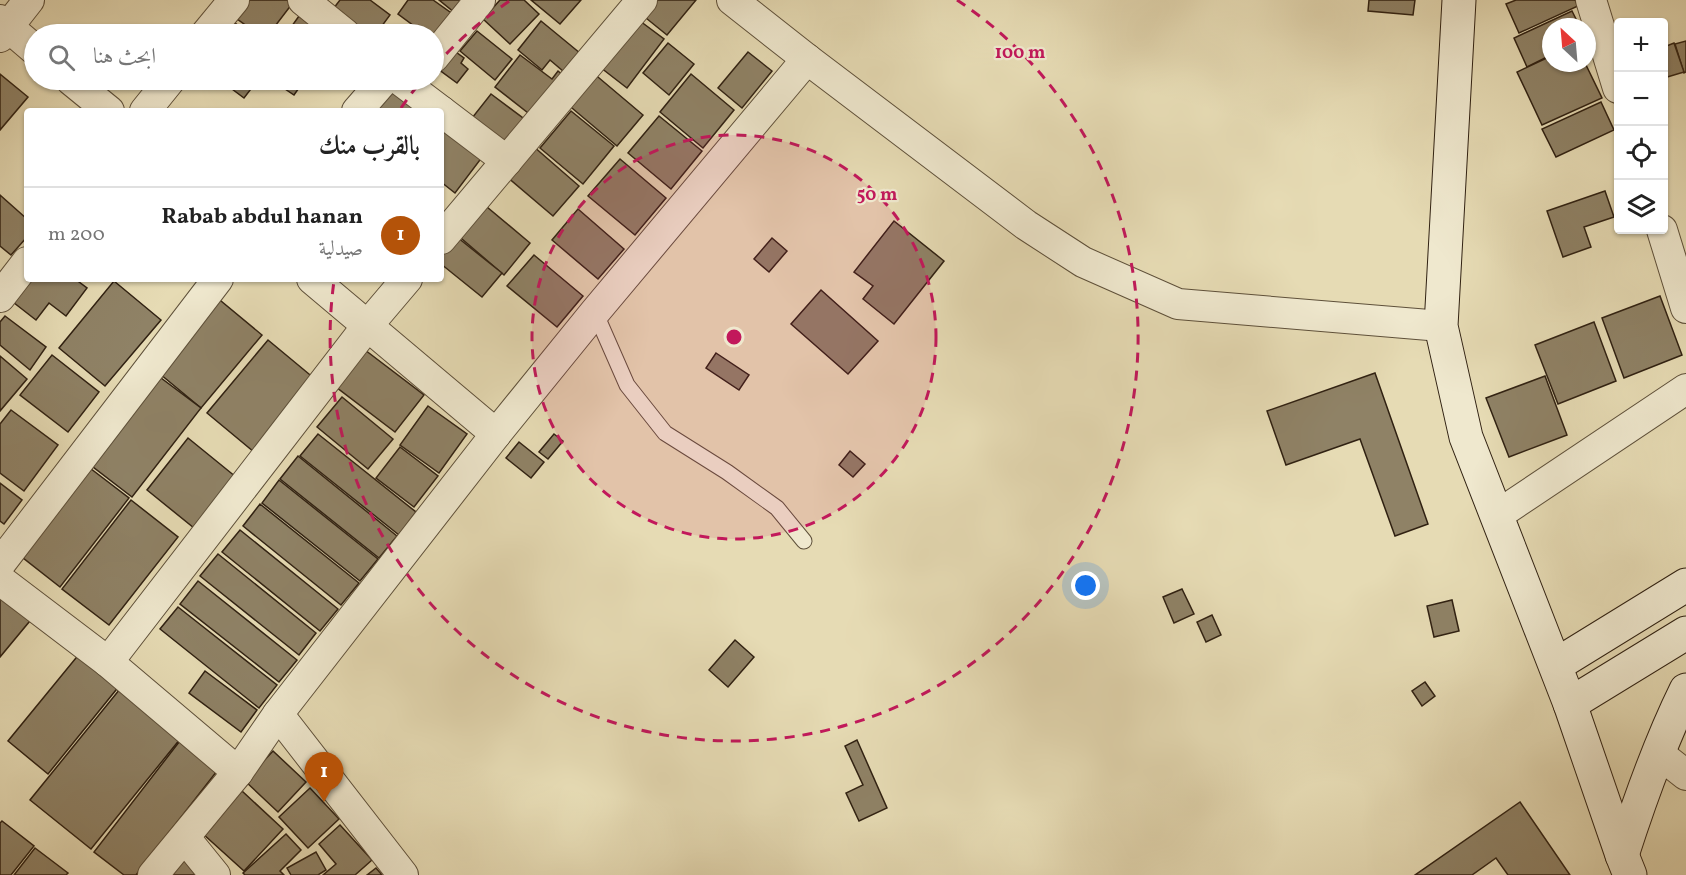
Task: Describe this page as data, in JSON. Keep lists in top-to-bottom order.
{
  "north": "top left",
  "page": {
    "map_buttons": ["+", "−"],
    "search": "ابحث هنا",
    "heading": "بالقرب منك",
    "list": [
      {
        "mark": "1",
        "name": "Rabab abdul hanan",
        "note": "صيدلية",
        "value": "200 m"
      }
    ],
    "pins": "1"
  },
  "rings": ["100 m", "50 m"]
}
